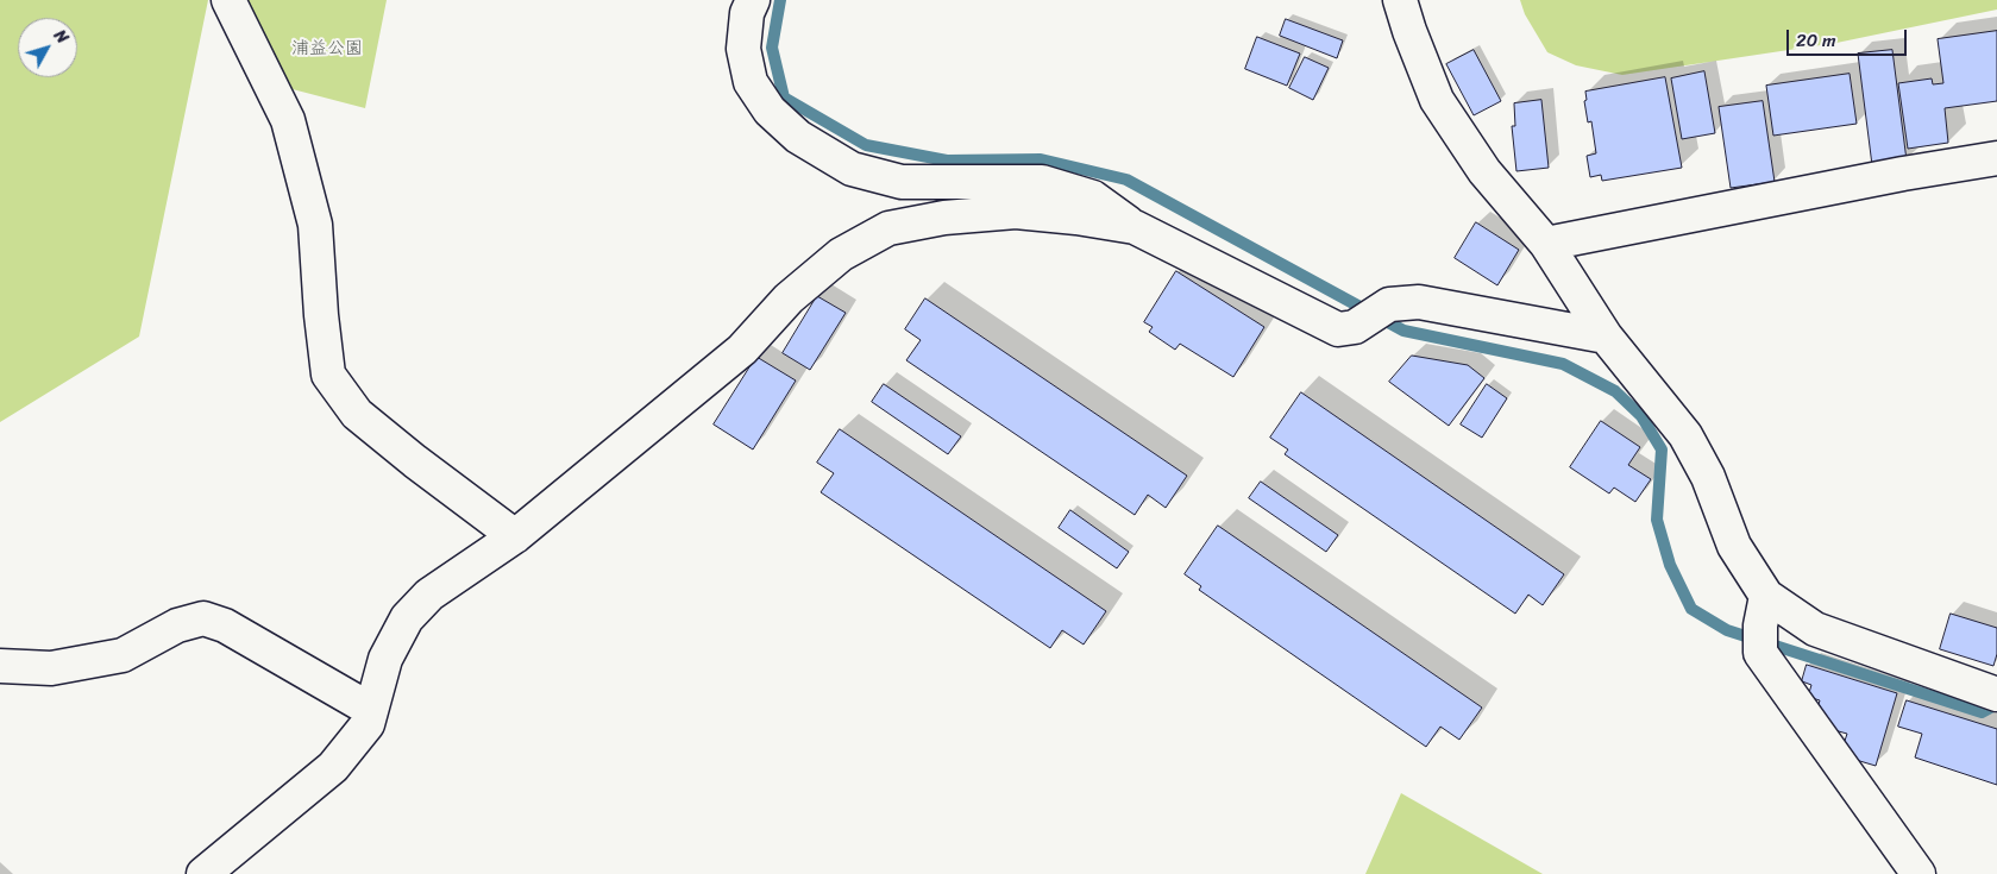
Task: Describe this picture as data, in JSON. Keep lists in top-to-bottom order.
{
  "parks": ["浦益公園"],
  "scale_bar": "20 m",
  "north": "top right"
}
